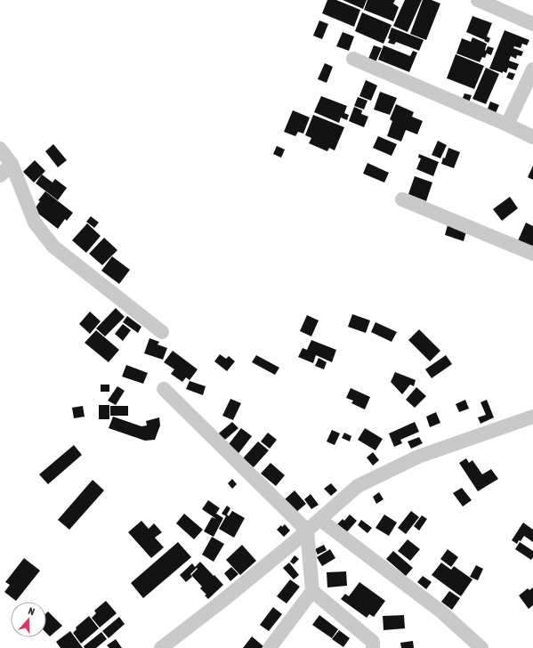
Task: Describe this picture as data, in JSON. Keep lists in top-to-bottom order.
{
  "north": "top"
}
